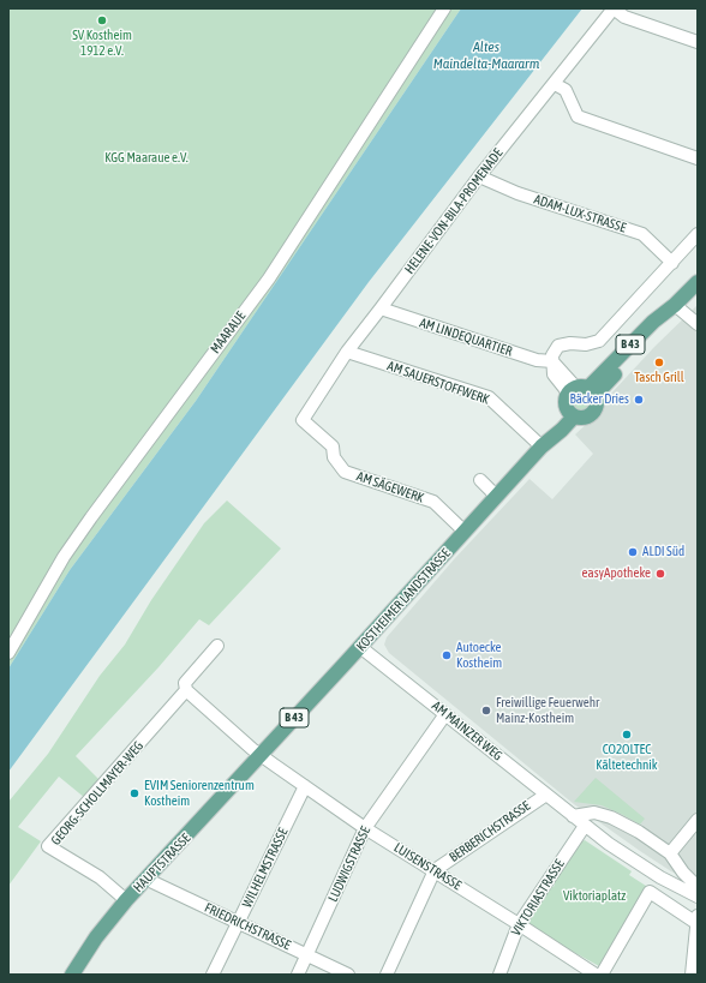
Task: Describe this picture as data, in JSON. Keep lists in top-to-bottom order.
{
  "streets": {
    "main road": ["B 43", "KOSTHEIMER LANDSTRASSE", "HAUPTSTRASSE"],
    "street": [
      "HELENE-VON-BILA-PROMENADE",
      "ADAM-LUX-STRASSE",
      "MAARAUE",
      "AM LINDEQUARTIER",
      "AM SAUERSTOFFWERK",
      "AM SÄGEWERK",
      "AM MAINZER WEG",
      "GEORG-SCHOLLMAYER-WEG",
      "BERBERICHSTRASSE",
      "LUDWIGSTRASSE",
      "LUISENSTRASSE",
      "WILHELMSTRASSE",
      "VIKTORIASTRASSE",
      "FRIEDRICHSTRASSE"
    ]
  },
  "crossings": [
    ["HELENE-VON-BILA-PROMENADE", "ADAM-LUX-STRASSE"],
    ["HELENE-VON-BILA-PROMENADE", "AM LINDEQUARTIER"],
    ["HELENE-VON-BILA-PROMENADE", "AM SAUERSTOFFWERK"],
    ["HELENE-VON-BILA-PROMENADE", "AM SÄGEWERK"],
    ["B 43", "KOSTHEIMER LANDSTRASSE"],
    ["AM SAUERSTOFFWERK", "KOSTHEIMER LANDSTRASSE"],
    ["AM SÄGEWERK", "KOSTHEIMER LANDSTRASSE"],
    ["KOSTHEIMER LANDSTRASSE", "AM MAINZER WEG"],
    ["KOSTHEIMER LANDSTRASSE", "HAUPTSTRASSE"],
    ["KOSTHEIMER LANDSTRASSE", "LUISENSTRASSE"],
    ["AM MAINZER WEG", "BERBERICHSTRASSE"],
    ["AM MAINZER WEG", "LUDWIGSTRASSE"],
    ["AM MAINZER WEG", "VIKTORIASTRASSE"],
    ["GEORG-SCHOLLMAYER-WEG", "HAUPTSTRASSE"],
    ["BERBERICHSTRASSE", "LUISENSTRASSE"],
    ["HAUPTSTRASSE", "LUISENSTRASSE"],
    ["HAUPTSTRASSE", "FRIEDRICHSTRASSE"],
    ["LUDWIGSTRASSE", "LUISENSTRASSE"],
    ["LUDWIGSTRASSE", "FRIEDRICHSTRASSE"],
    ["LUISENSTRASSE", "WILHELMSTRASSE"],
    ["LUISENSTRASSE", "VIKTORIASTRASSE"],
    ["WILHELMSTRASSE", "FRIEDRICHSTRASSE"]
  ],
  "water": ["Altes Maindelta-Maararm"],
  "parks": ["KGG Maaraue e.V.", "Viktoriaplatz"],
  "places": [
    "SV Kostheim 1912 e.V.",
    "Tasch Grill",
    "Bäcker Dries",
    "ALDI Süd",
    "easyApotheke",
    "Autoecke Kostheim",
    "Freiwillige Feuerwehr Mainz-Kostheim",
    "CO2OLTEC Kältetechnik",
    "EVIM Seniorenzentrum Kostheim"
  ]
}
